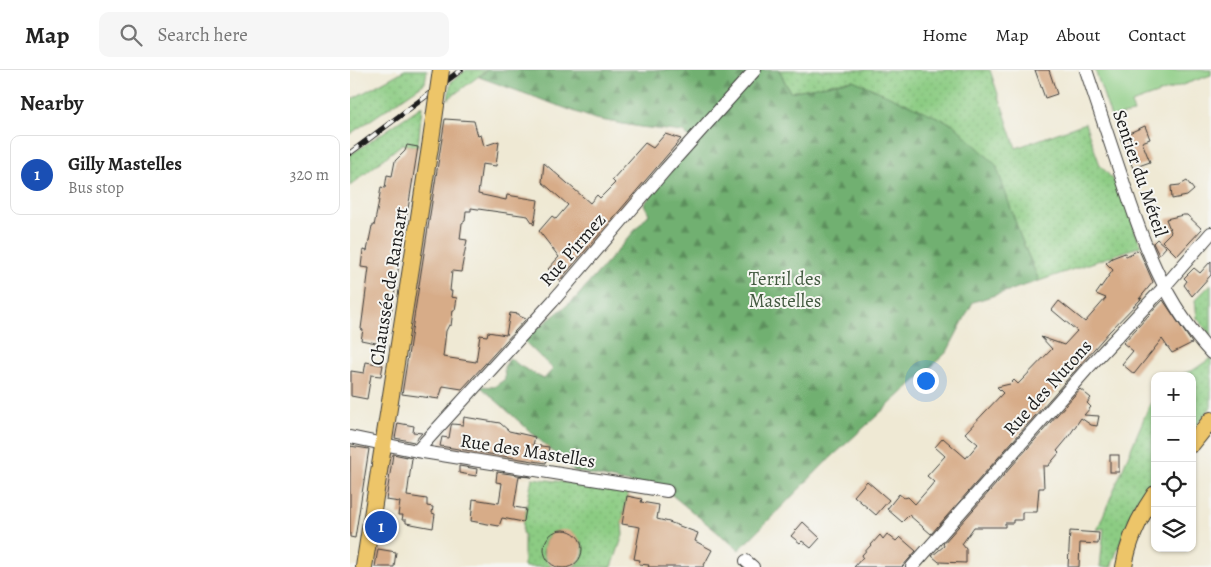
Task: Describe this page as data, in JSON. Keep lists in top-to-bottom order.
{
  "streets": {
    "main road": ["Chaussée de Ransart"],
    "street": [
      "Sentier du Méteil",
      "Rue Pirmez",
      "Rue des Nutons",
      "Rue des Mastelles"
    ]
  },
  "crossings": [
    ["Sentier du Méteil", "Rue des Nutons"],
    ["Rue Pirmez", "Rue des Mastelles"],
    ["Chaussée de Ransart", "Rue des Mastelles"]
  ],
  "parks": ["Terril des Mastelles"],
  "page": {
    "header": "Map",
    "search": "Search here",
    "nav": [
      "Home",
      "Map",
      "About",
      "Contact"
    ],
    "heading": "Nearby",
    "list": [
      {
        "mark": "1",
        "name": "Gilly Mastelles",
        "note": "Bus stop",
        "value": "320 m"
      }
    ],
    "map_buttons": ["+", "−"],
    "pins": "1"
  }
}
